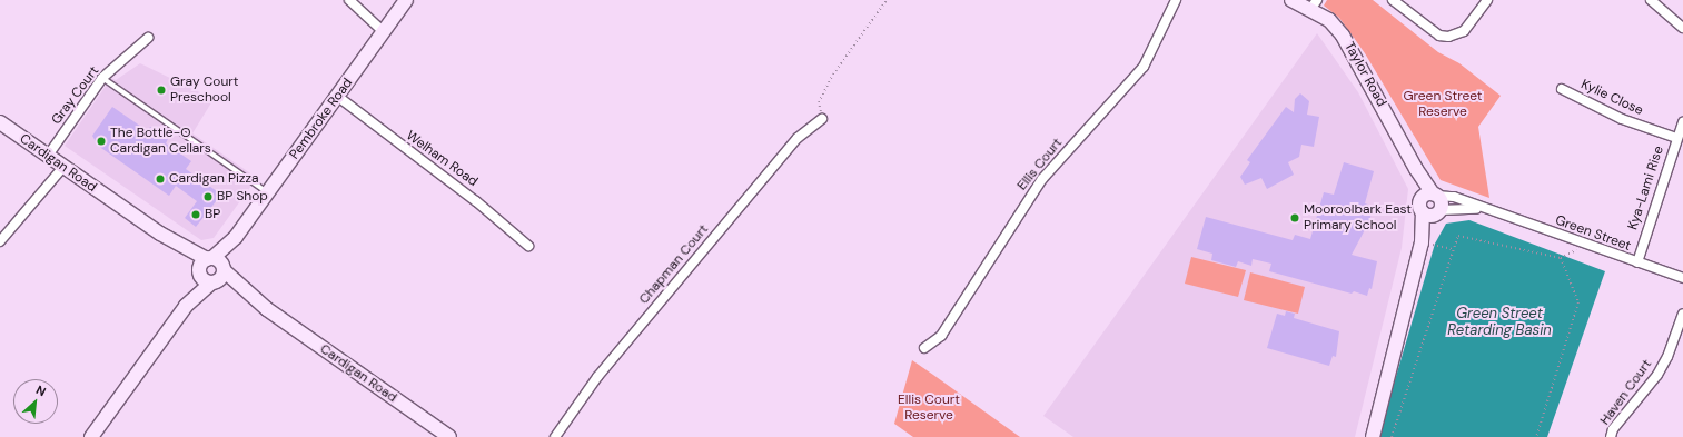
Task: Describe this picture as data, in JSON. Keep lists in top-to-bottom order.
{
  "streets": {
    "street": [
      "Taylor Road",
      "Gray Court",
      "Kylie Close",
      "Pembroke Road",
      "Welham Road",
      "Cardigan Road",
      "Ellis Court",
      "Kya-Lami Rise",
      "Green Street",
      "Chapman Court",
      "Haven Court"
    ]
  },
  "crossings": [
    ["Taylor Road", "Green Street"],
    ["Gray Court", "Cardigan Road"],
    ["Kylie Close", "Kya-Lami Rise"],
    ["Pembroke Road", "Welham Road"],
    ["Pembroke Road", "Cardigan Road"],
    ["Kya-Lami Rise", "Green Street"]
  ],
  "water": ["Green Street Retarding Basin"],
  "parks": ["Green Street Reserve", "Ellis Court Reserve"],
  "places": [
    "Gray Court Preschool",
    "The Bottle-O Cardigan Cellars",
    "Cardigan Pizza",
    "BP Shop",
    "BP",
    "Mooroolbark East Primary School"
  ],
  "north": "top right"
}
